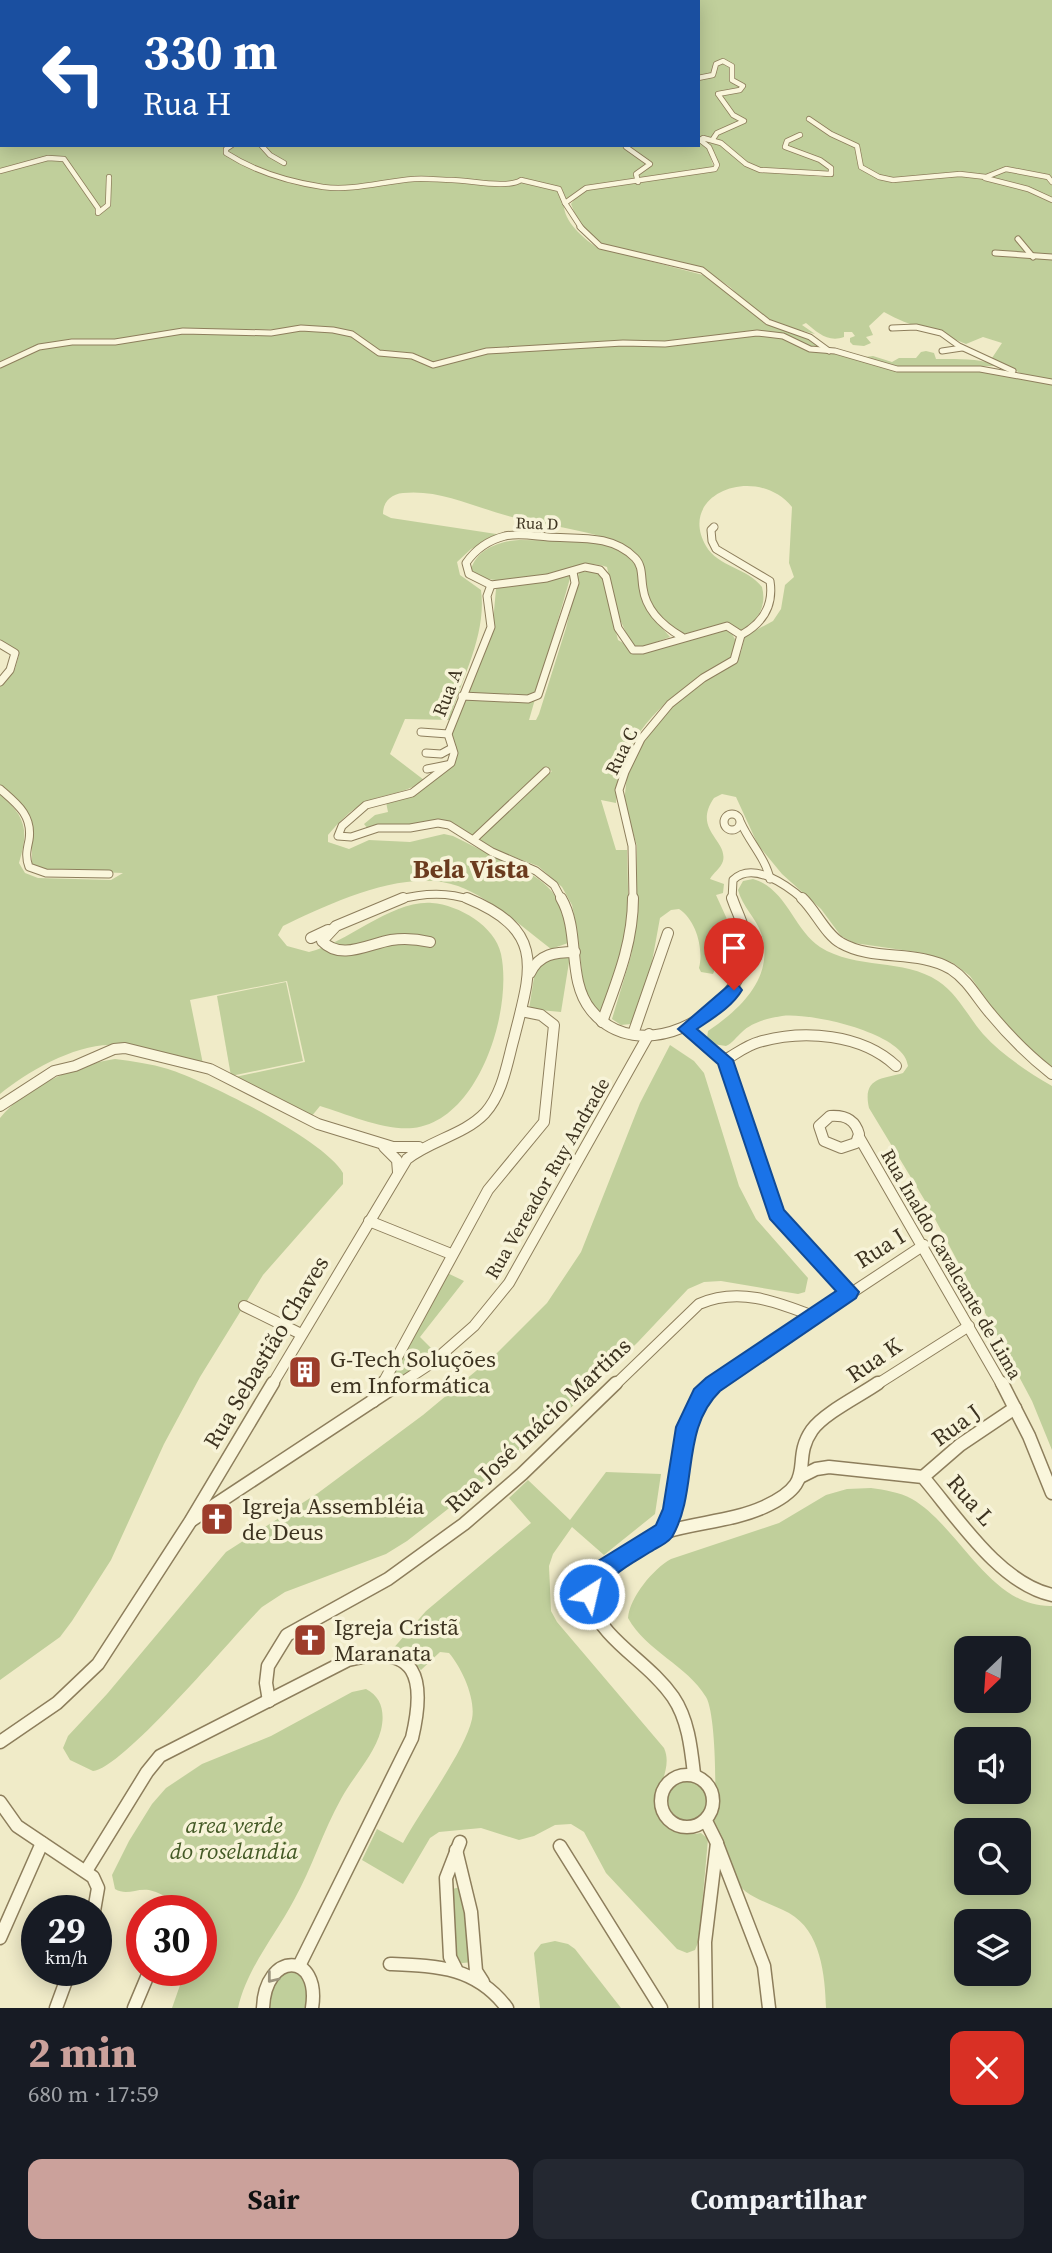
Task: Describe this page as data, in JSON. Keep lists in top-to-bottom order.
{
  "streets": {
    "street": [
      "Rua D",
      "Rua A",
      "Rua C",
      "Rua Vereador Ruy Andrade",
      "Rua I",
      "Rua Inaldo Cavalcante de Lima",
      "Rua Sebastião Chaves",
      "Rua K",
      "Rua José Inácio Martins",
      "Rua J",
      "Rua L"
    ]
  },
  "crossings": [
    ["Rua D", "Rua A"],
    ["Rua Vereador Ruy Andrade", "Rua Sebastião Chaves"],
    ["Rua I", "Rua Inaldo Cavalcante de Lima"],
    ["Rua I", "Rua José Inácio Martins"],
    ["Rua Inaldo Cavalcante de Lima", "Rua K"],
    ["Rua Inaldo Cavalcante de Lima", "Rua J"],
    ["Rua J", "Rua L"]
  ],
  "districts": ["Bela Vista"],
  "parks": ["area verde do roselandia"],
  "places": {
    "building": ["G-Tech Soluções em Informática"],
    "church": ["Igreja Assembléia de Deus", "Igreja Cristã Maranata"]
  },
  "north": "bottom left",
  "page": {
    "turn": ["330 m", "Rua H"],
    "speed": "29 km/h",
    "limit": "30",
    "heading": ["2 min", "680 m · 17:59"],
    "buttons": ["Sair", "Compartilhar"]
  }
}
